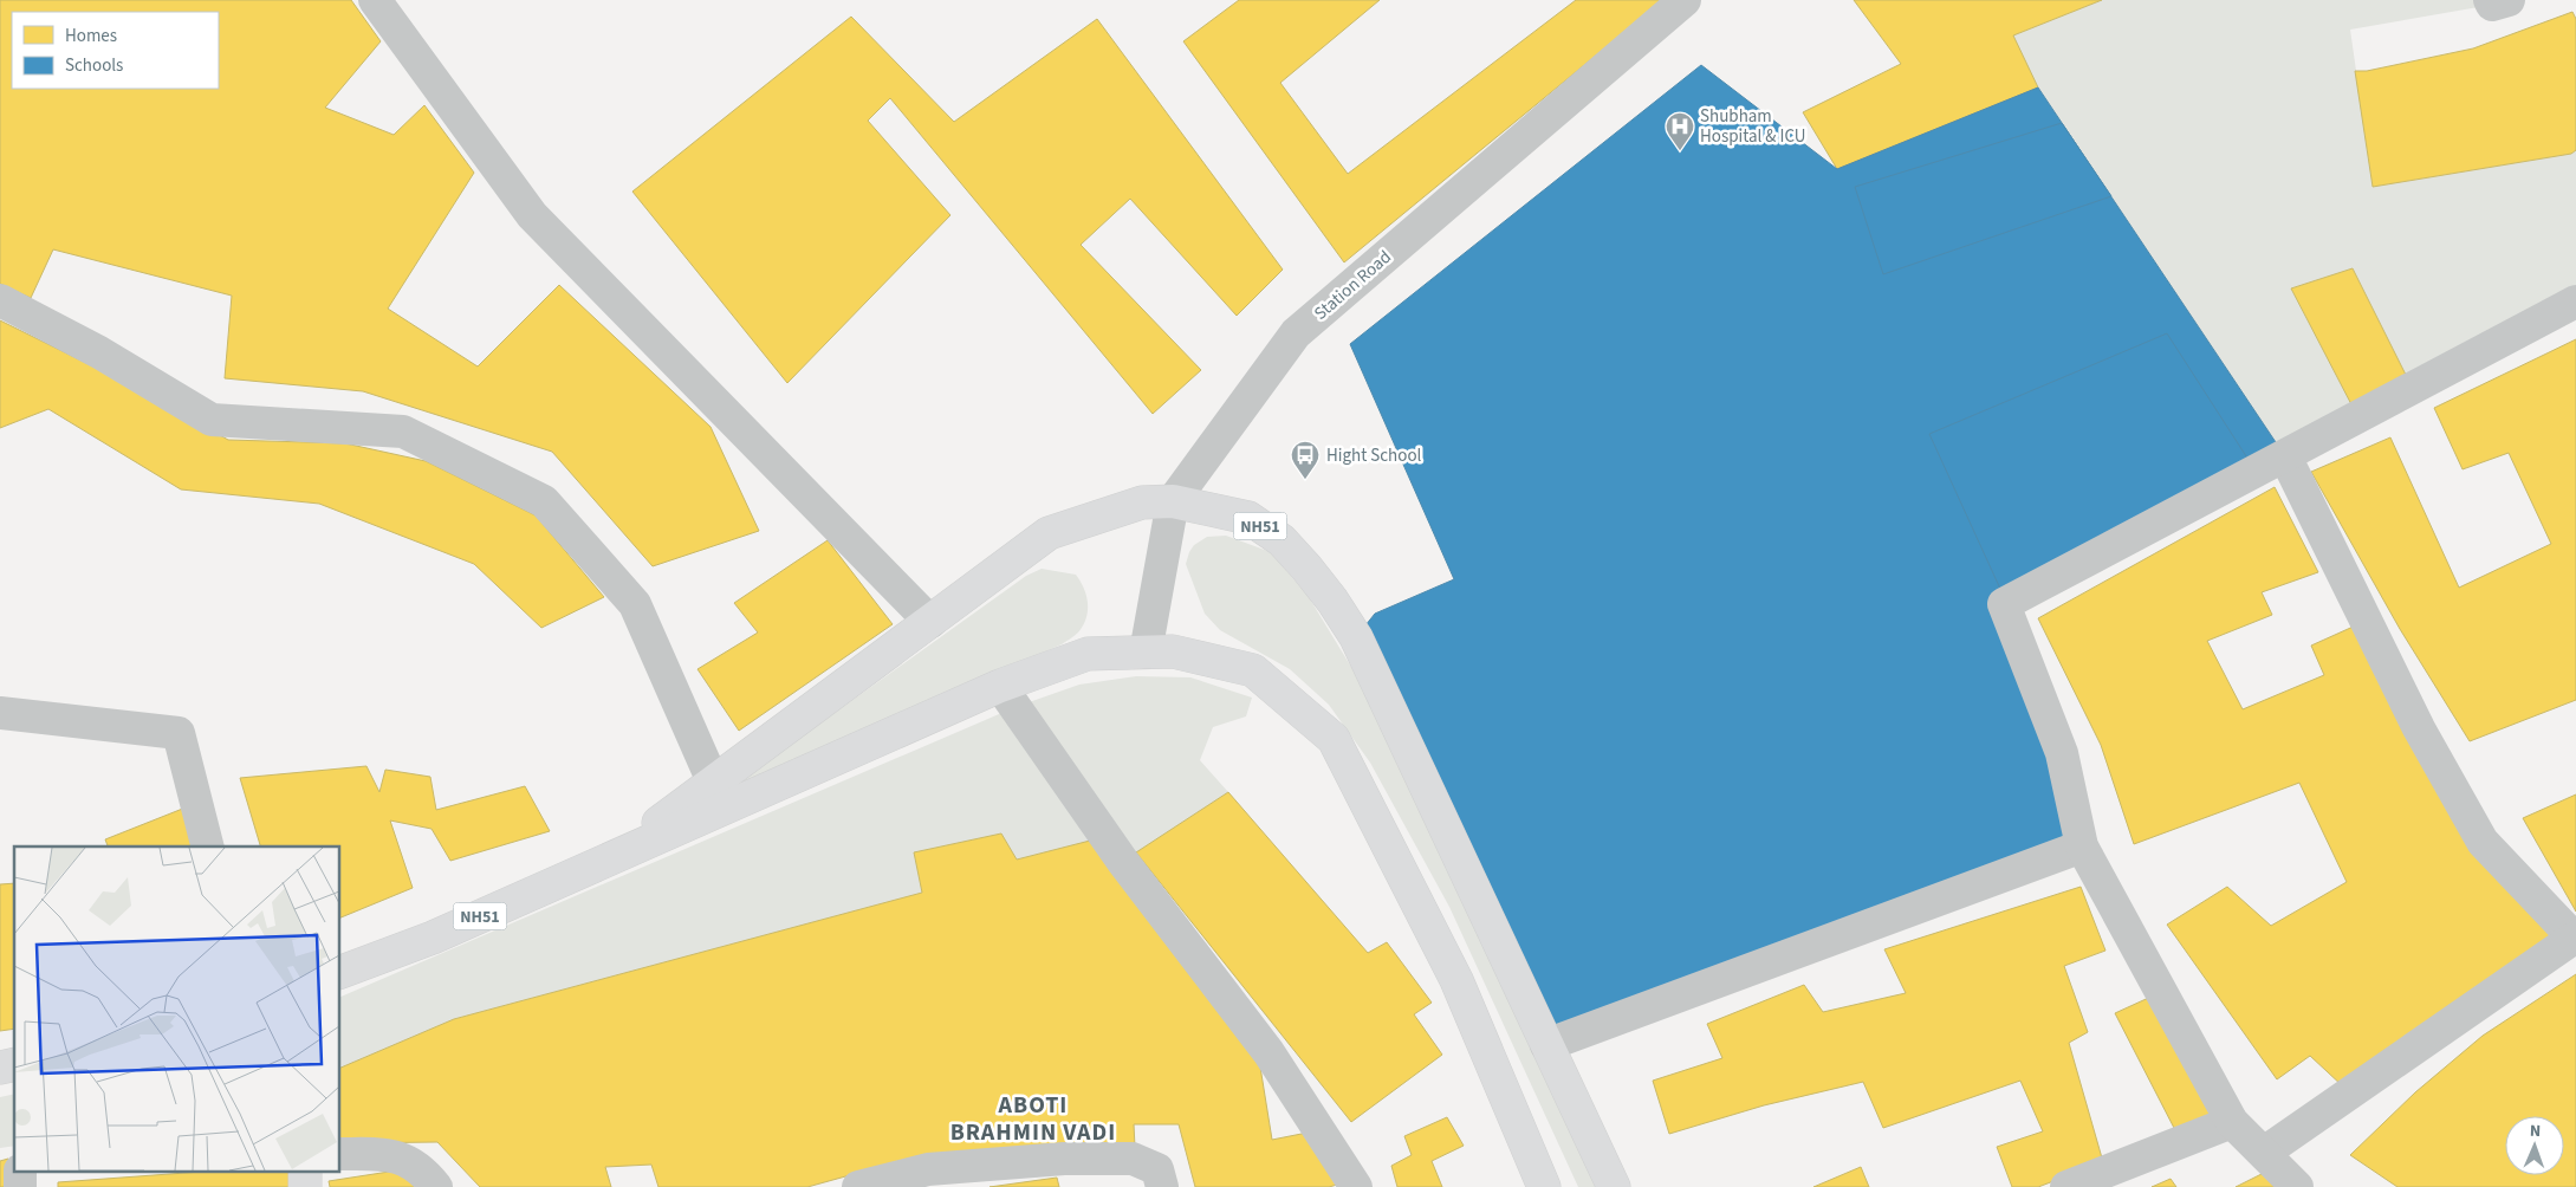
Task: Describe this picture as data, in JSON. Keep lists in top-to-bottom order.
{
  "streets": {
    "main road": ["NH51"],
    "street": ["Station Road"]
  },
  "crossings": [
    ["Station Road", "NH51"]
  ],
  "districts": ["ABOTI BRAHMIN VADI"],
  "places": {
    "hospital": ["Shubham Hospital & ICU"],
    "bus stop": ["Hight School"]
  },
  "legend": ["Homes", "Schools"],
  "north": "top"
}
